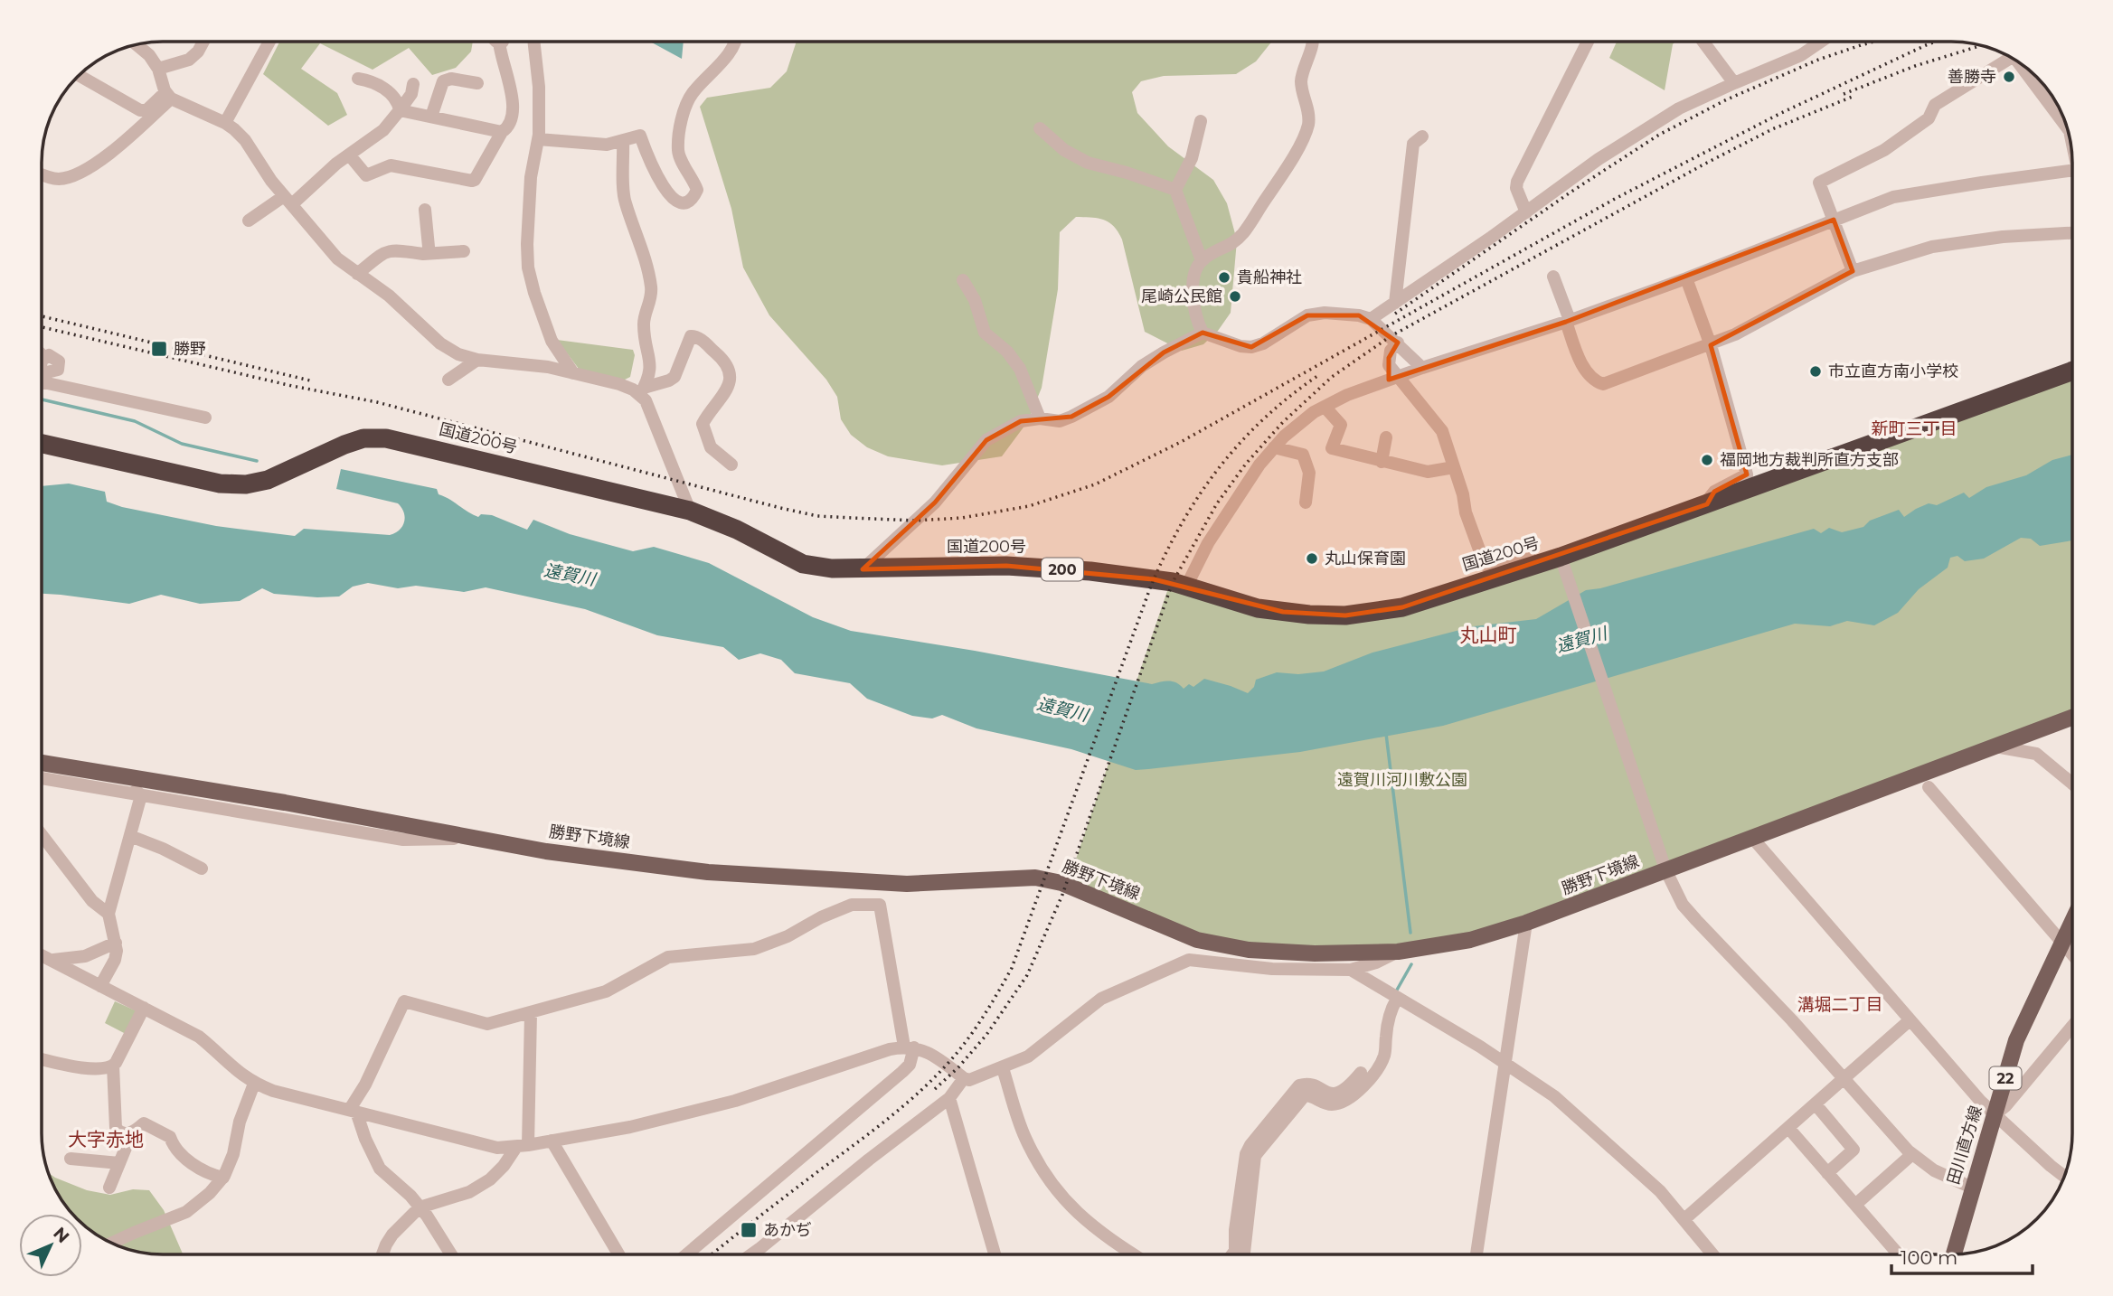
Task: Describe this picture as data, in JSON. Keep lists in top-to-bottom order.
{
  "streets": {
    "highway": ["国道200号", "200"],
    "main road": ["勝野下境線", "22", "田川直方線"]
  },
  "districts": [
    "新町三丁目",
    "丸山町",
    "溝堀二丁目",
    "大字赤地"
  ],
  "water": ["遠賀川"],
  "parks": ["遠賀川河川敷公園"],
  "places": {
    "other": [
      "善勝寺",
      "貴船神社",
      "尾崎公民館",
      "市立直方南小学校",
      "福岡地方裁判所直方支部",
      "丸山保育園"
    ],
    "transit": ["勝野", "あかぢ"]
  },
  "scale_bar": "100 m",
  "north": "top right"
}
